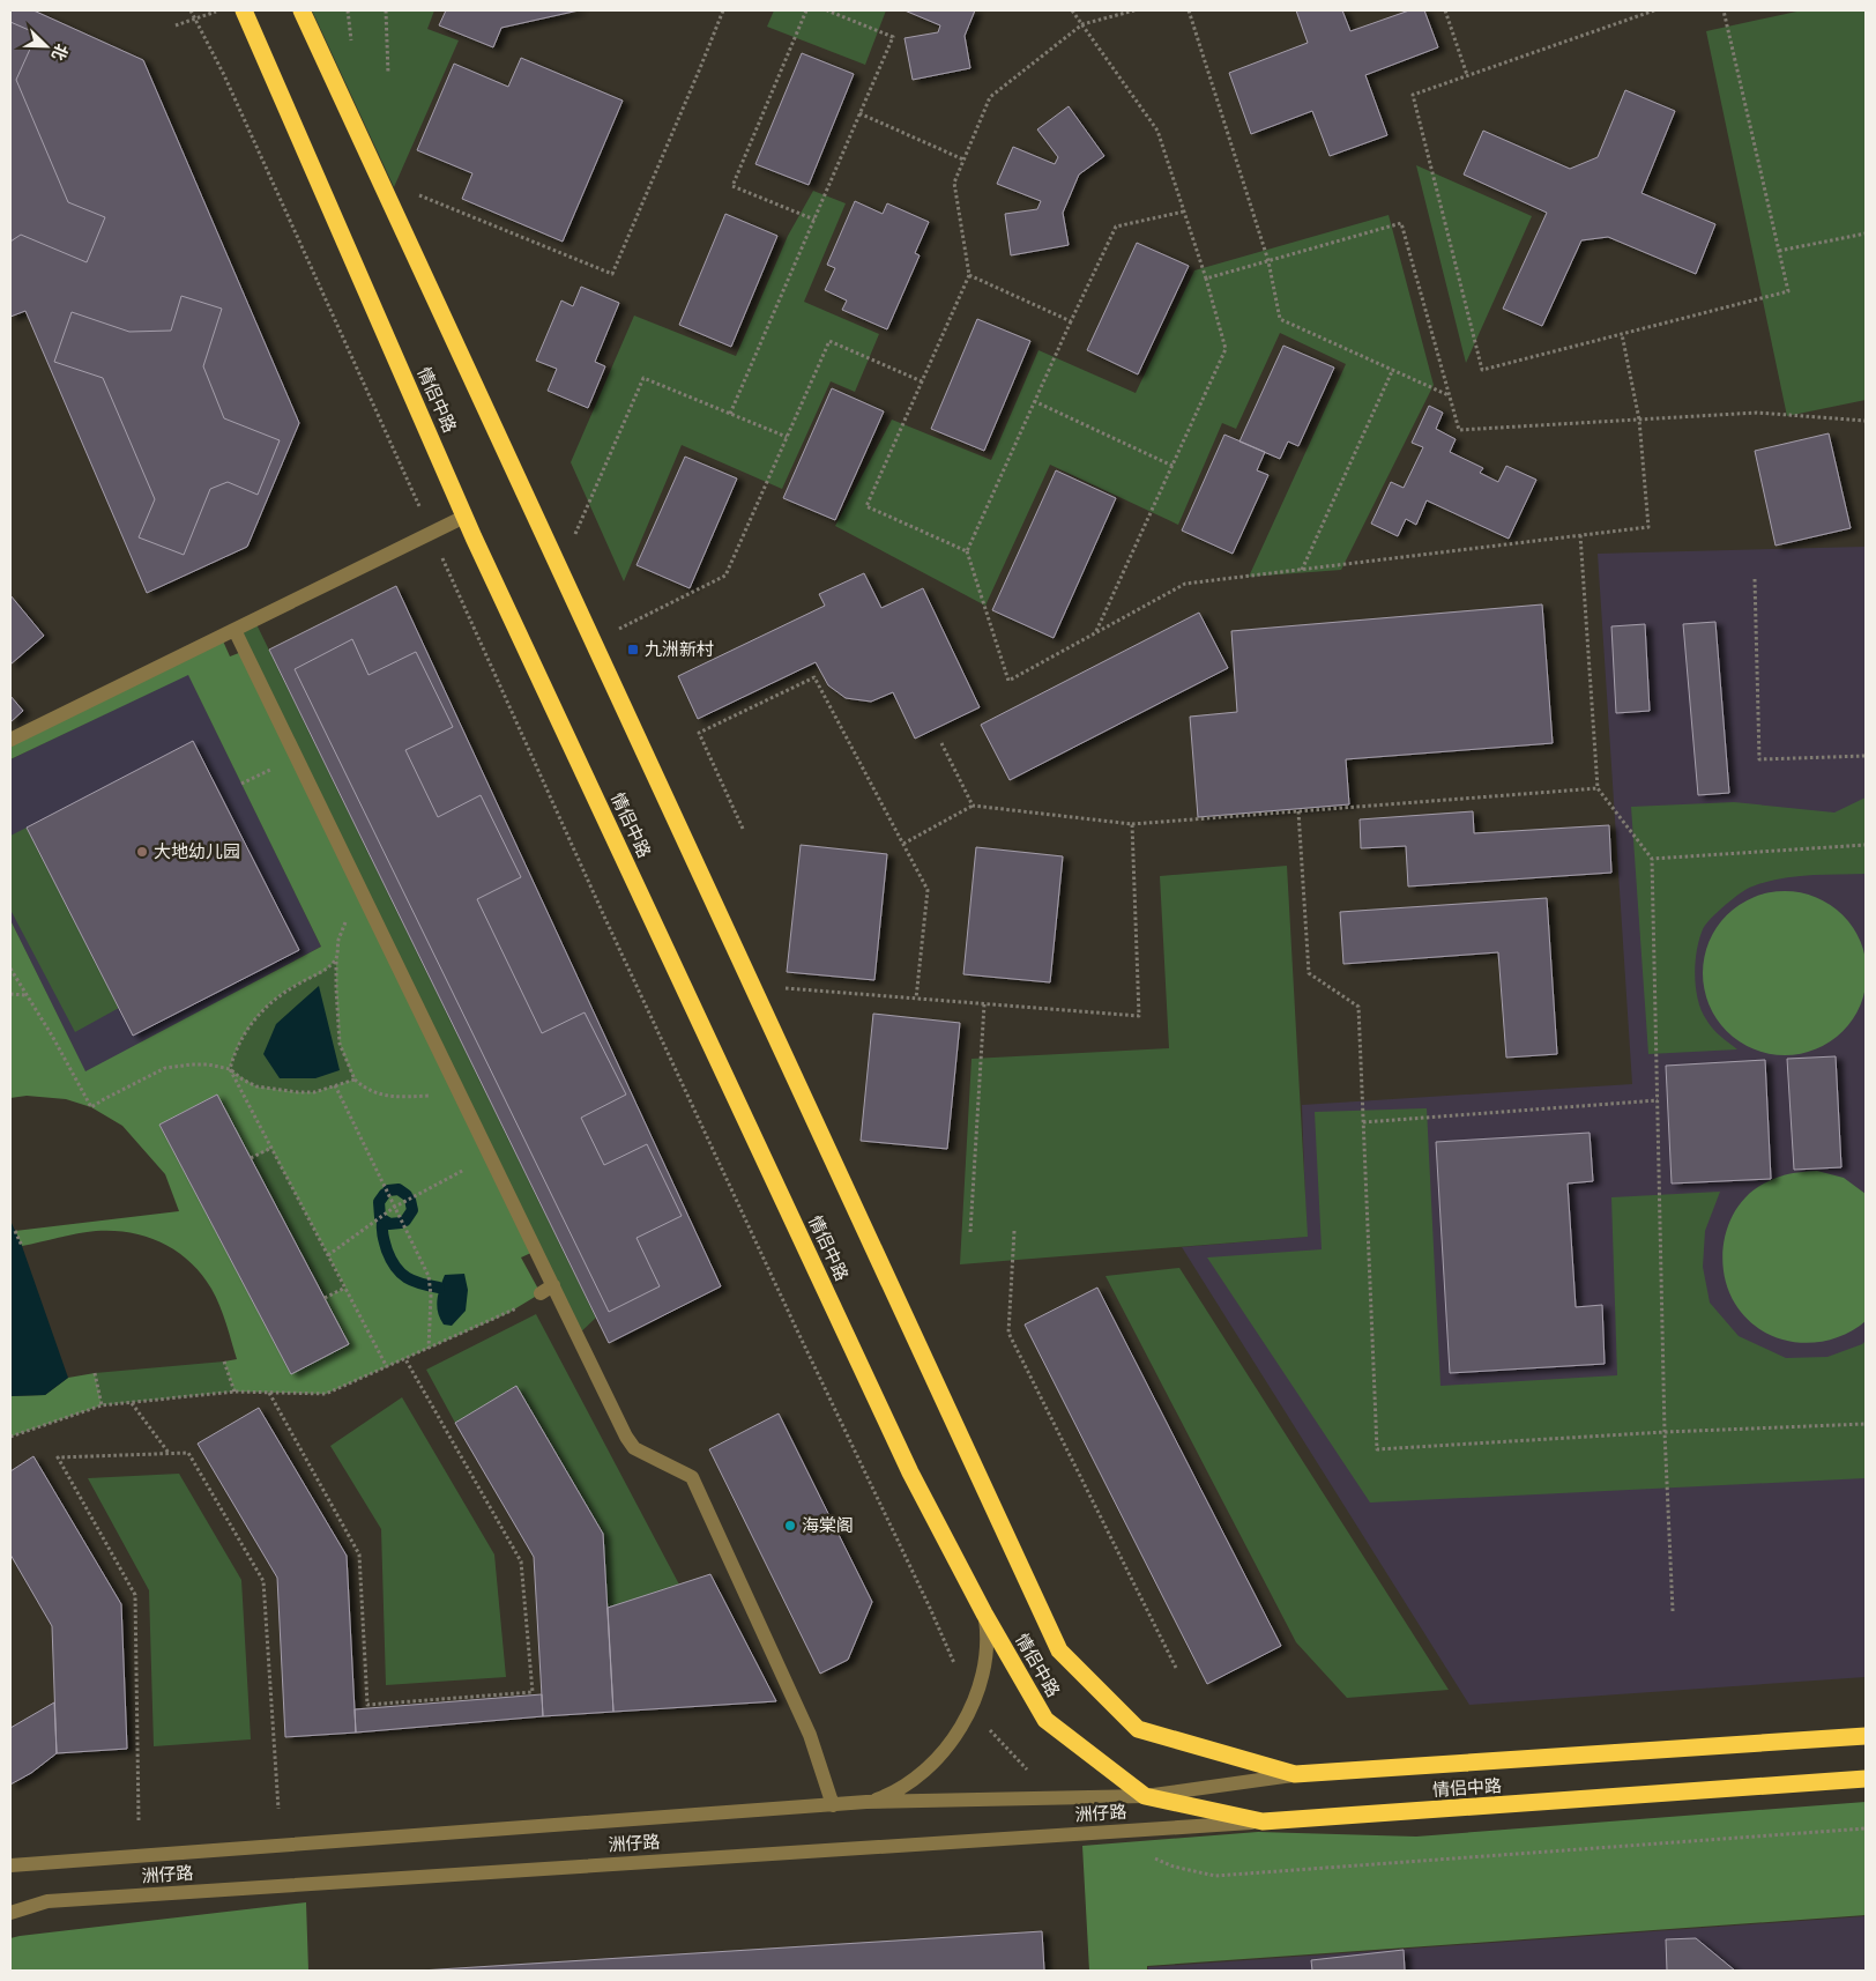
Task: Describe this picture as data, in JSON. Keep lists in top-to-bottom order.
{
  "streets": {
    "highway": ["情侣中路"],
    "street": ["洲仔路"]
  },
  "crossings": [
    ["情侣中路", "洲仔路"]
  ],
  "places": {
    "transit": ["九洲新村"],
    "other": ["大地幼儿园", "海棠阁"]
  },
  "north": "bottom right"
}
